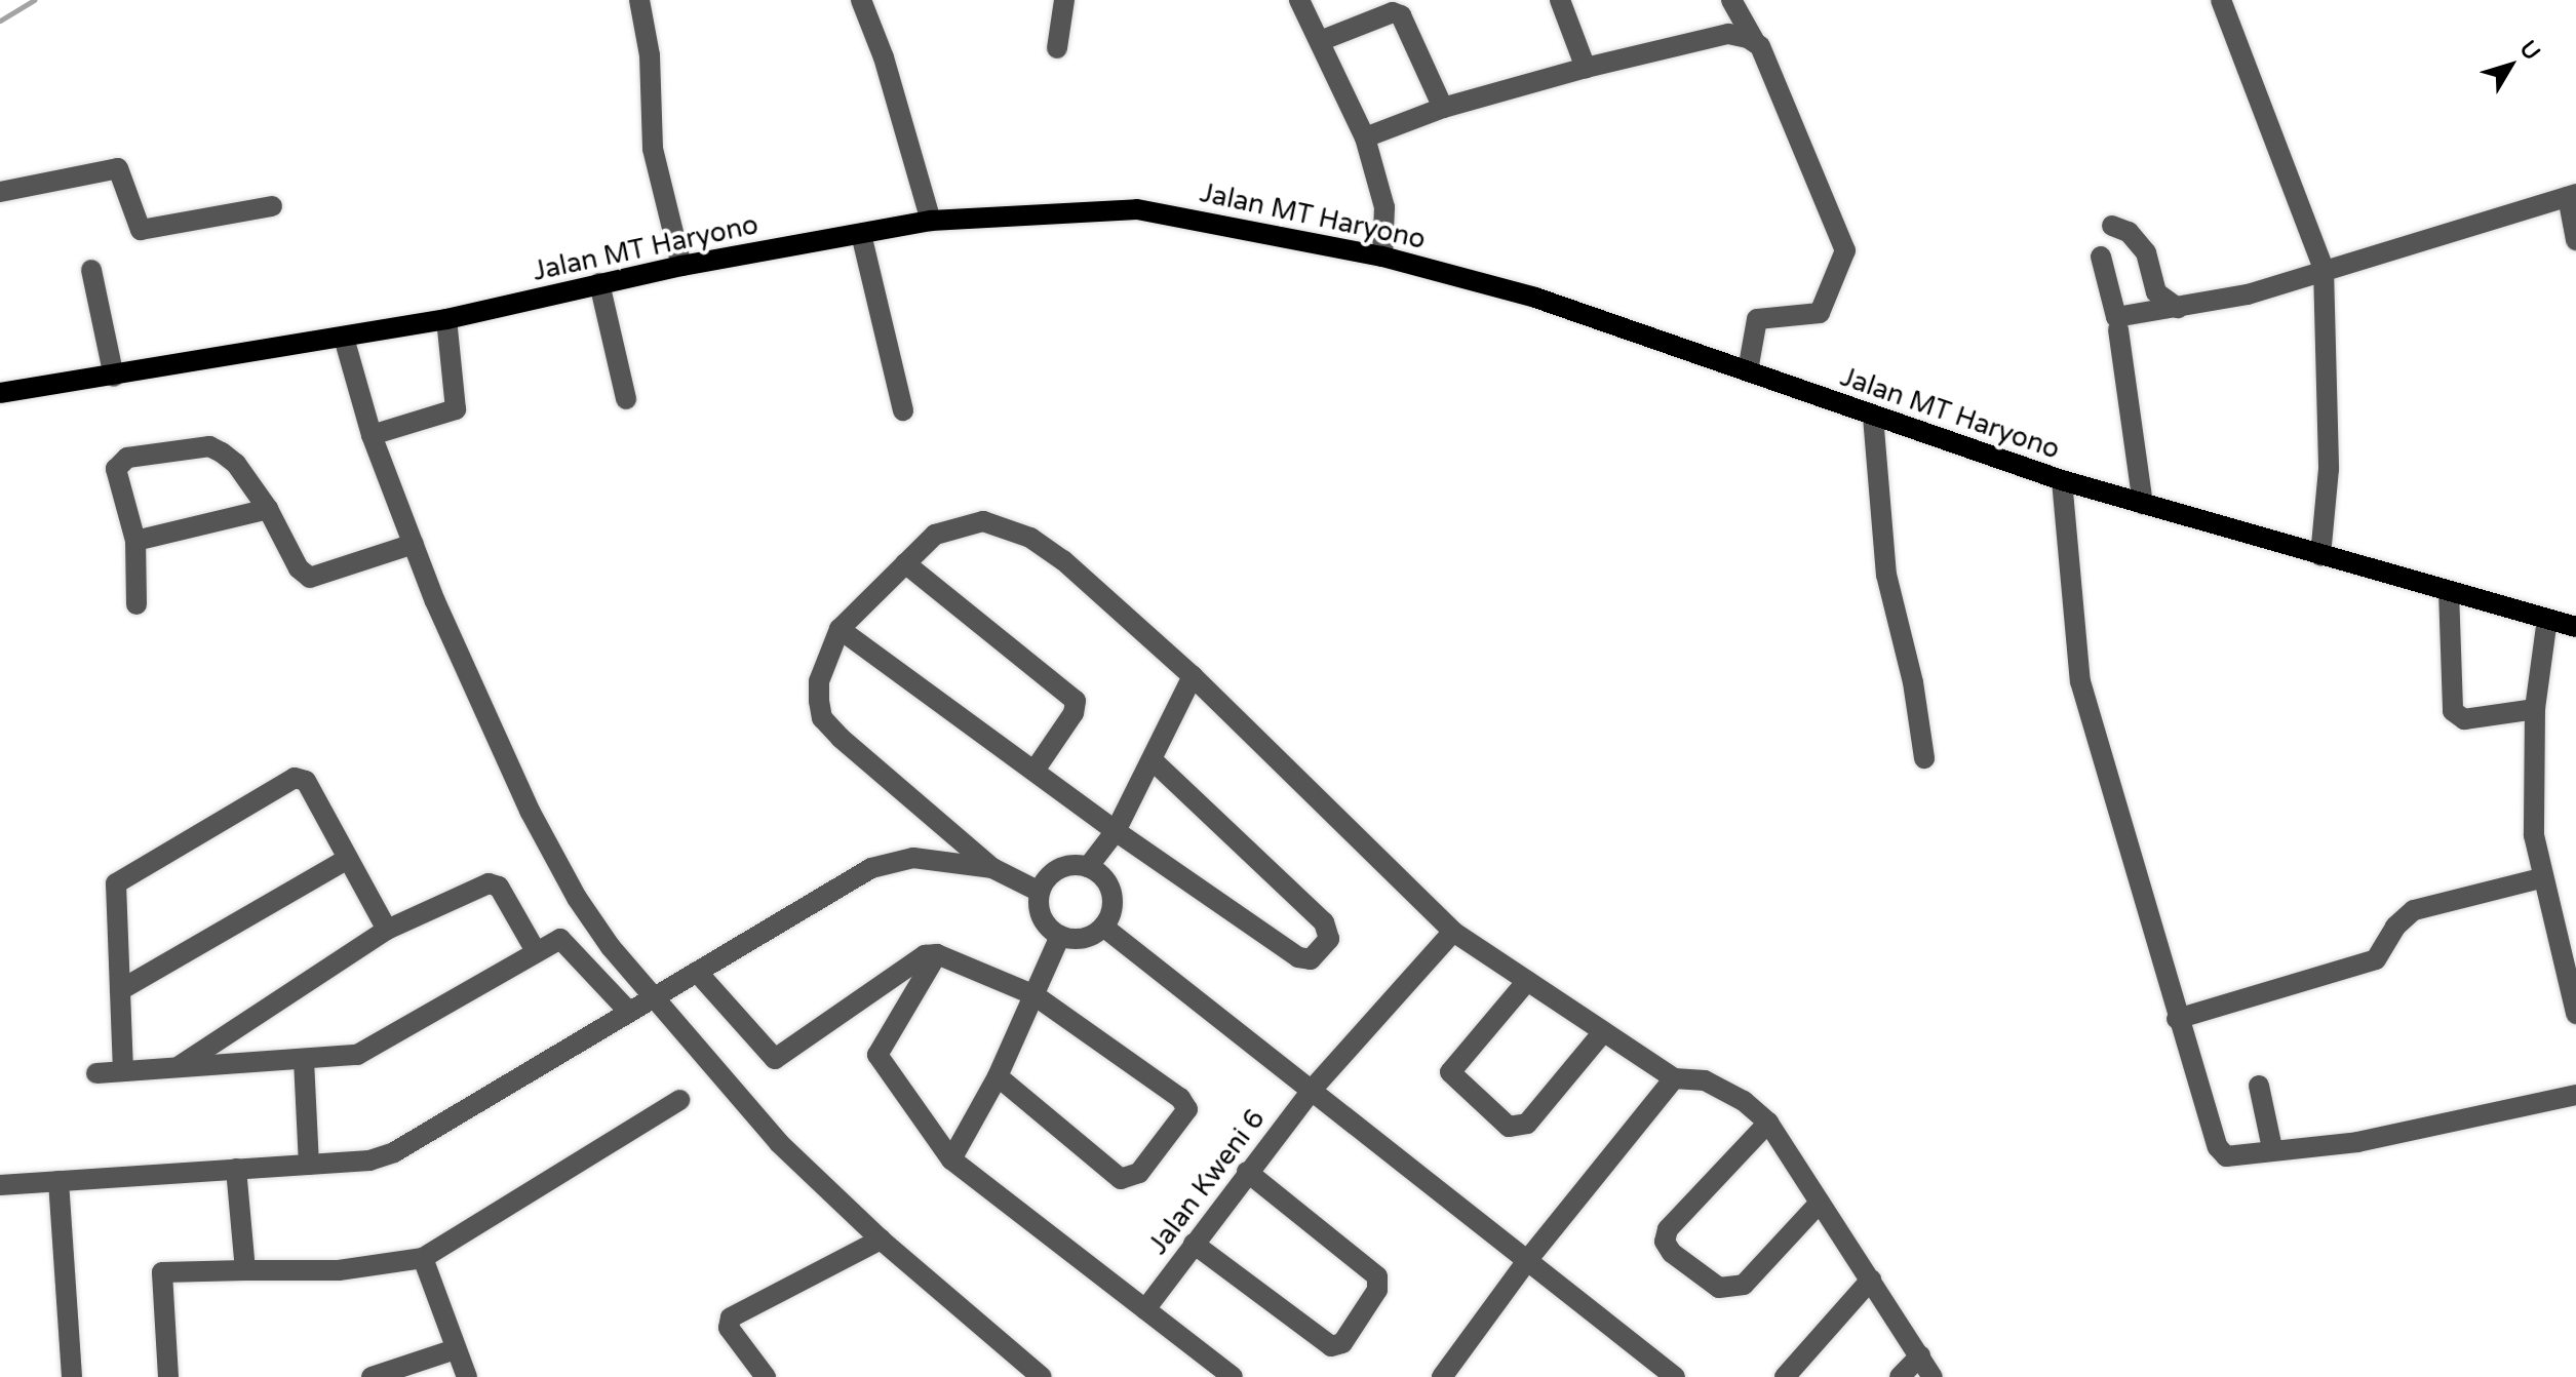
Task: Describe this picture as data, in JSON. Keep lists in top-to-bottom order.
{
  "streets": {
    "main road": ["Jalan MT Haryono"],
    "street": ["Jalan Kweni 6"]
  },
  "north": "top right"
}
